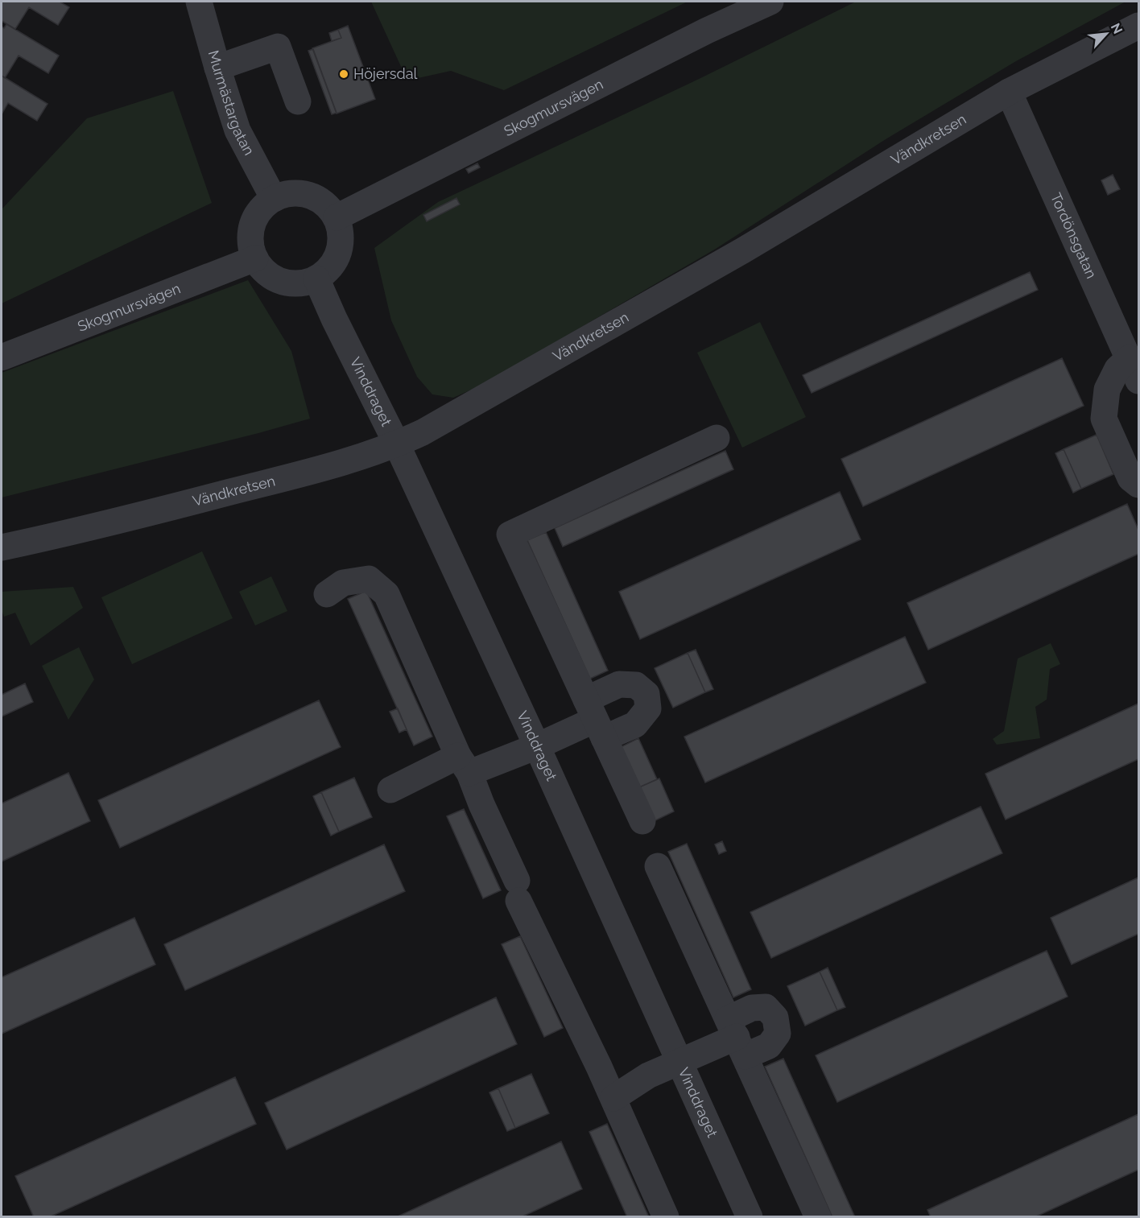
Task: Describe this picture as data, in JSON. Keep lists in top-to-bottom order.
{
  "streets": {
    "street": [
      "Murmästargatan",
      "Skogmursvägen",
      "Vändkretsen",
      "Tordönsgatan",
      "Vinddraget"
    ]
  },
  "crossings": [
    ["Murmästargatan", "Skogmursvägen"],
    ["Murmästargatan", "Vinddraget"],
    ["Skogmursvägen", "Vinddraget"],
    ["Vändkretsen", "Tordönsgatan"],
    ["Vändkretsen", "Vinddraget"]
  ],
  "places": ["Höjersdal"],
  "north": "top right"
}
